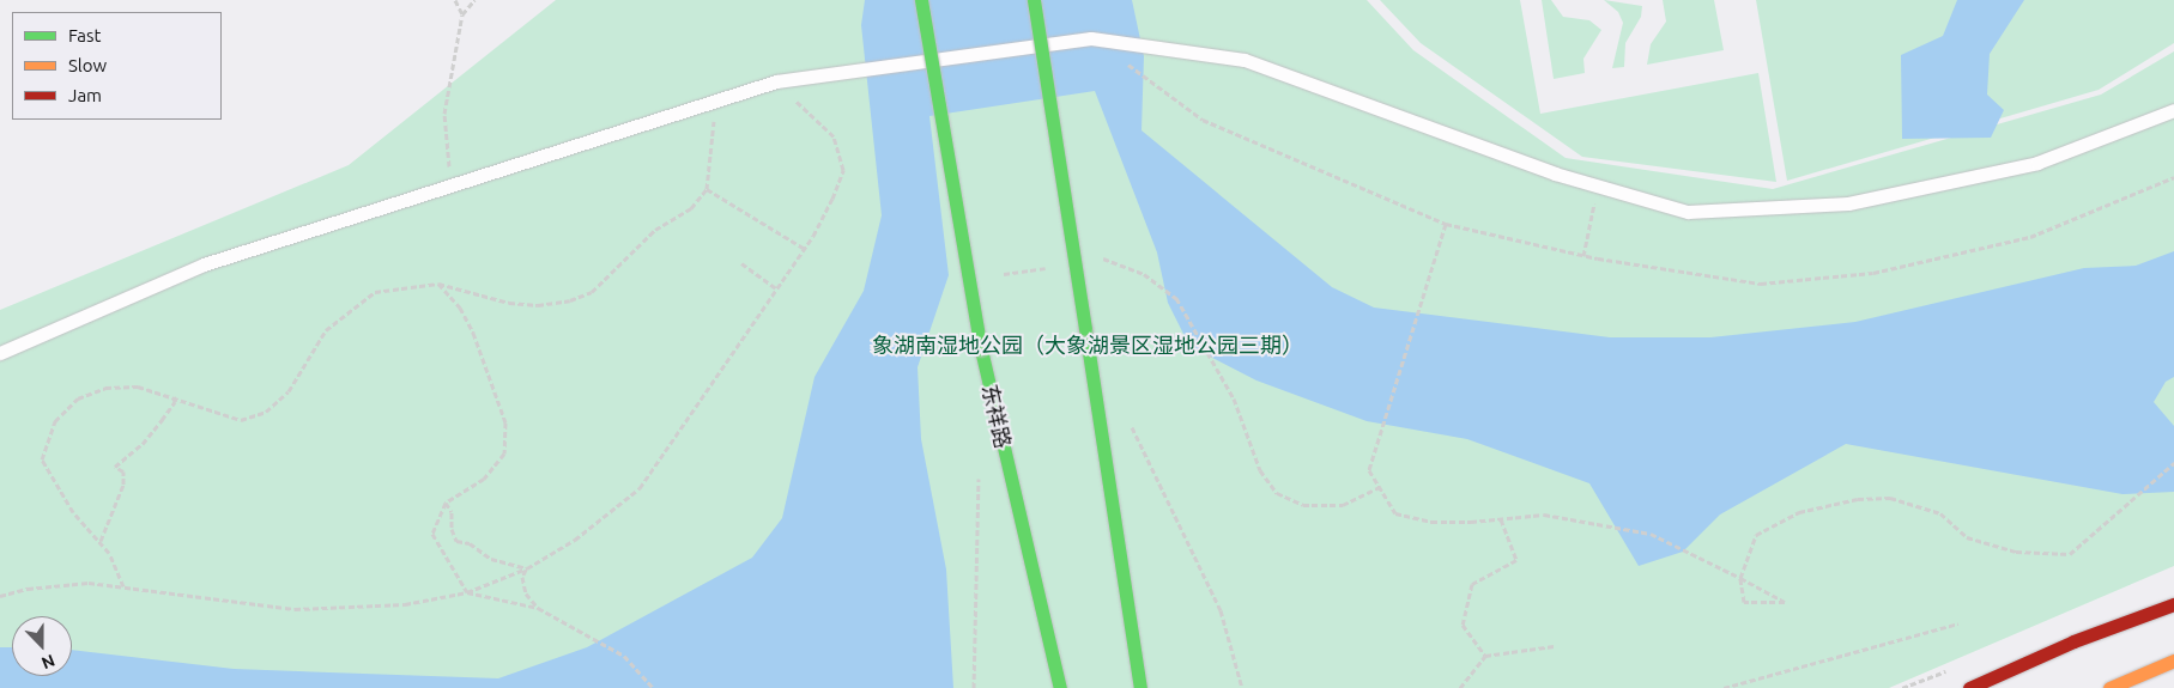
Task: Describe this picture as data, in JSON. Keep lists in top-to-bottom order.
{
  "streets": {
    "main road": ["东祥路"]
  },
  "parks": ["象湖南湿地公园（大象湖景区湿地公园三期）"],
  "legend": ["Fast", "Slow", "Jam"],
  "north": "bottom"
}
